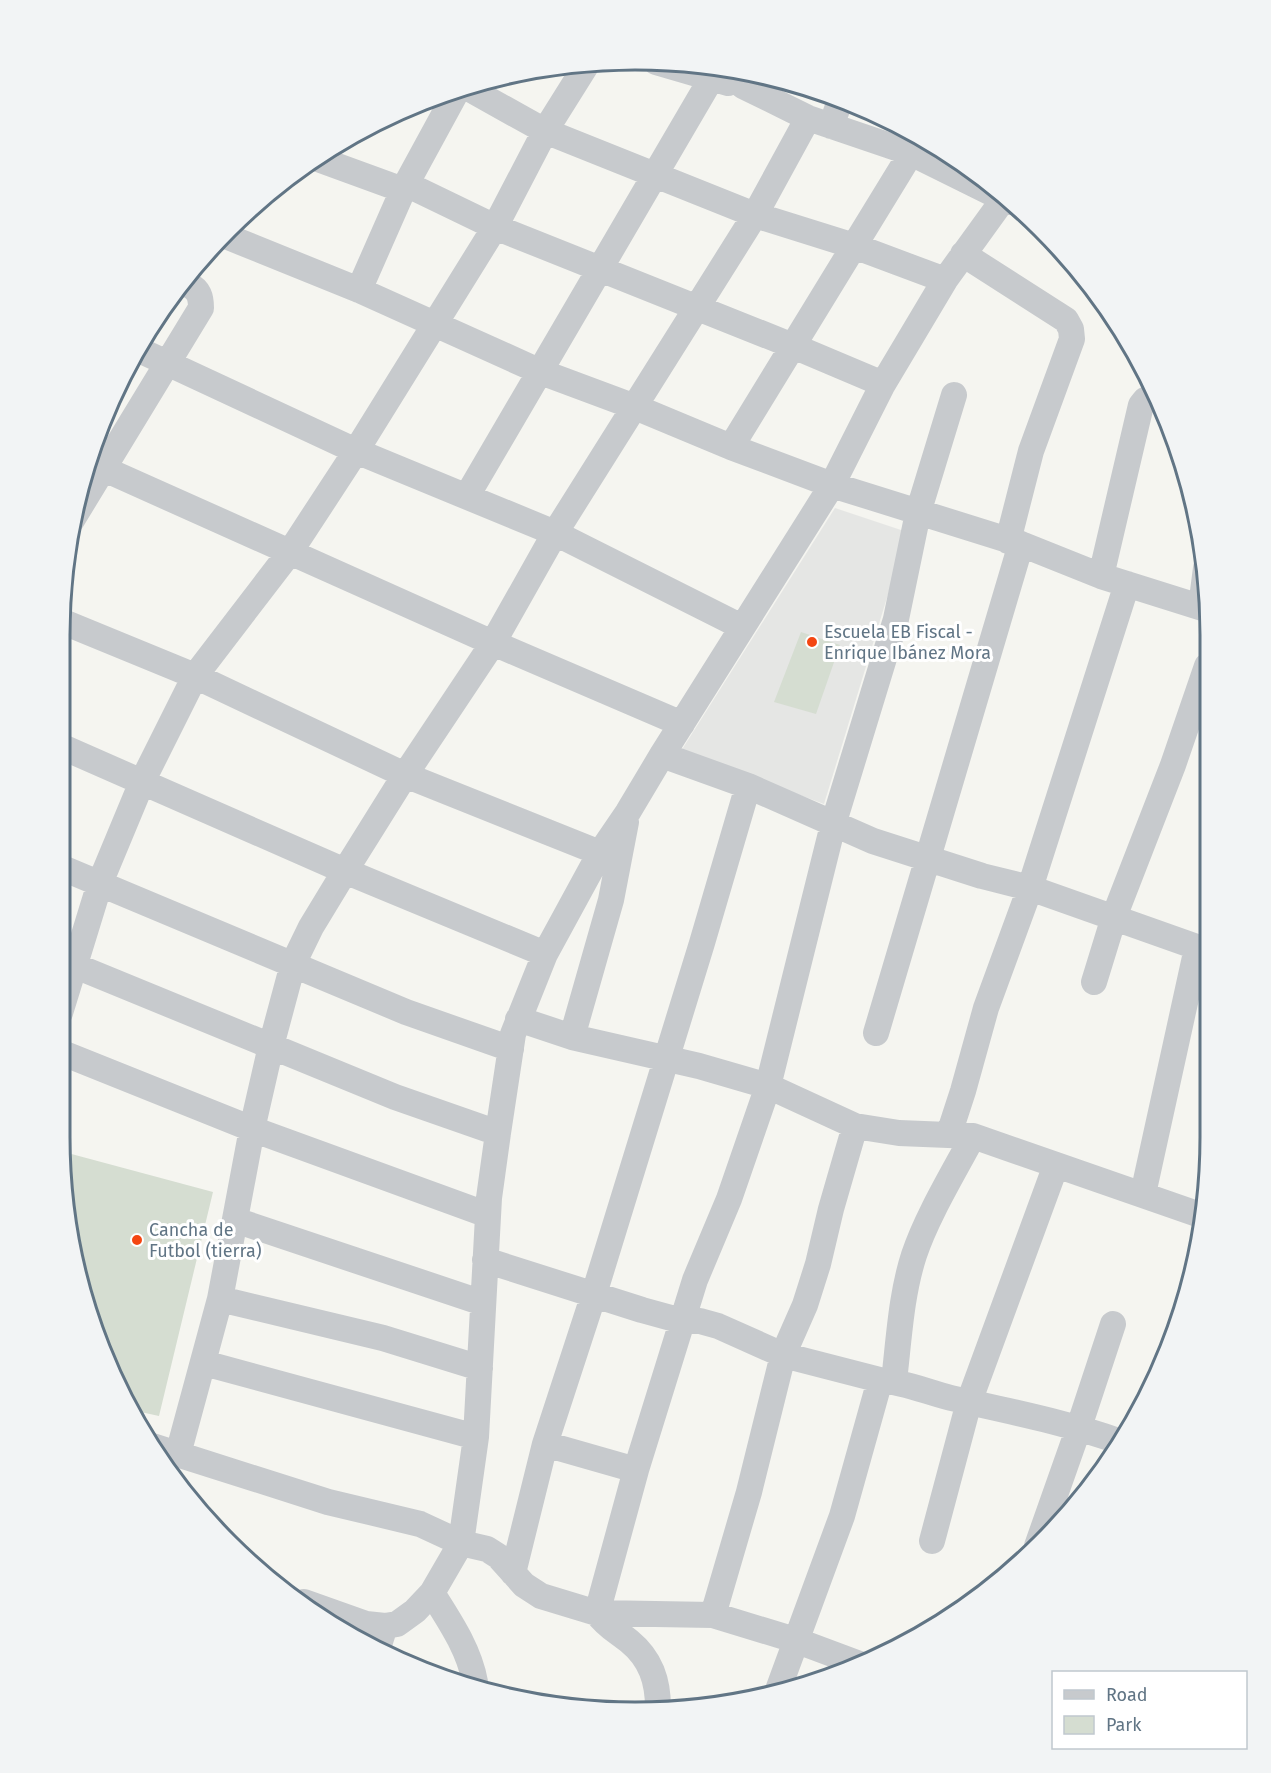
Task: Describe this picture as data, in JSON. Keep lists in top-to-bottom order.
{
  "places": ["Escuela EB Fiscal - Enrique Ibánez Mora", "Cancha de Futbol (tierra)"],
  "legend": ["Road", "Park"]
}
